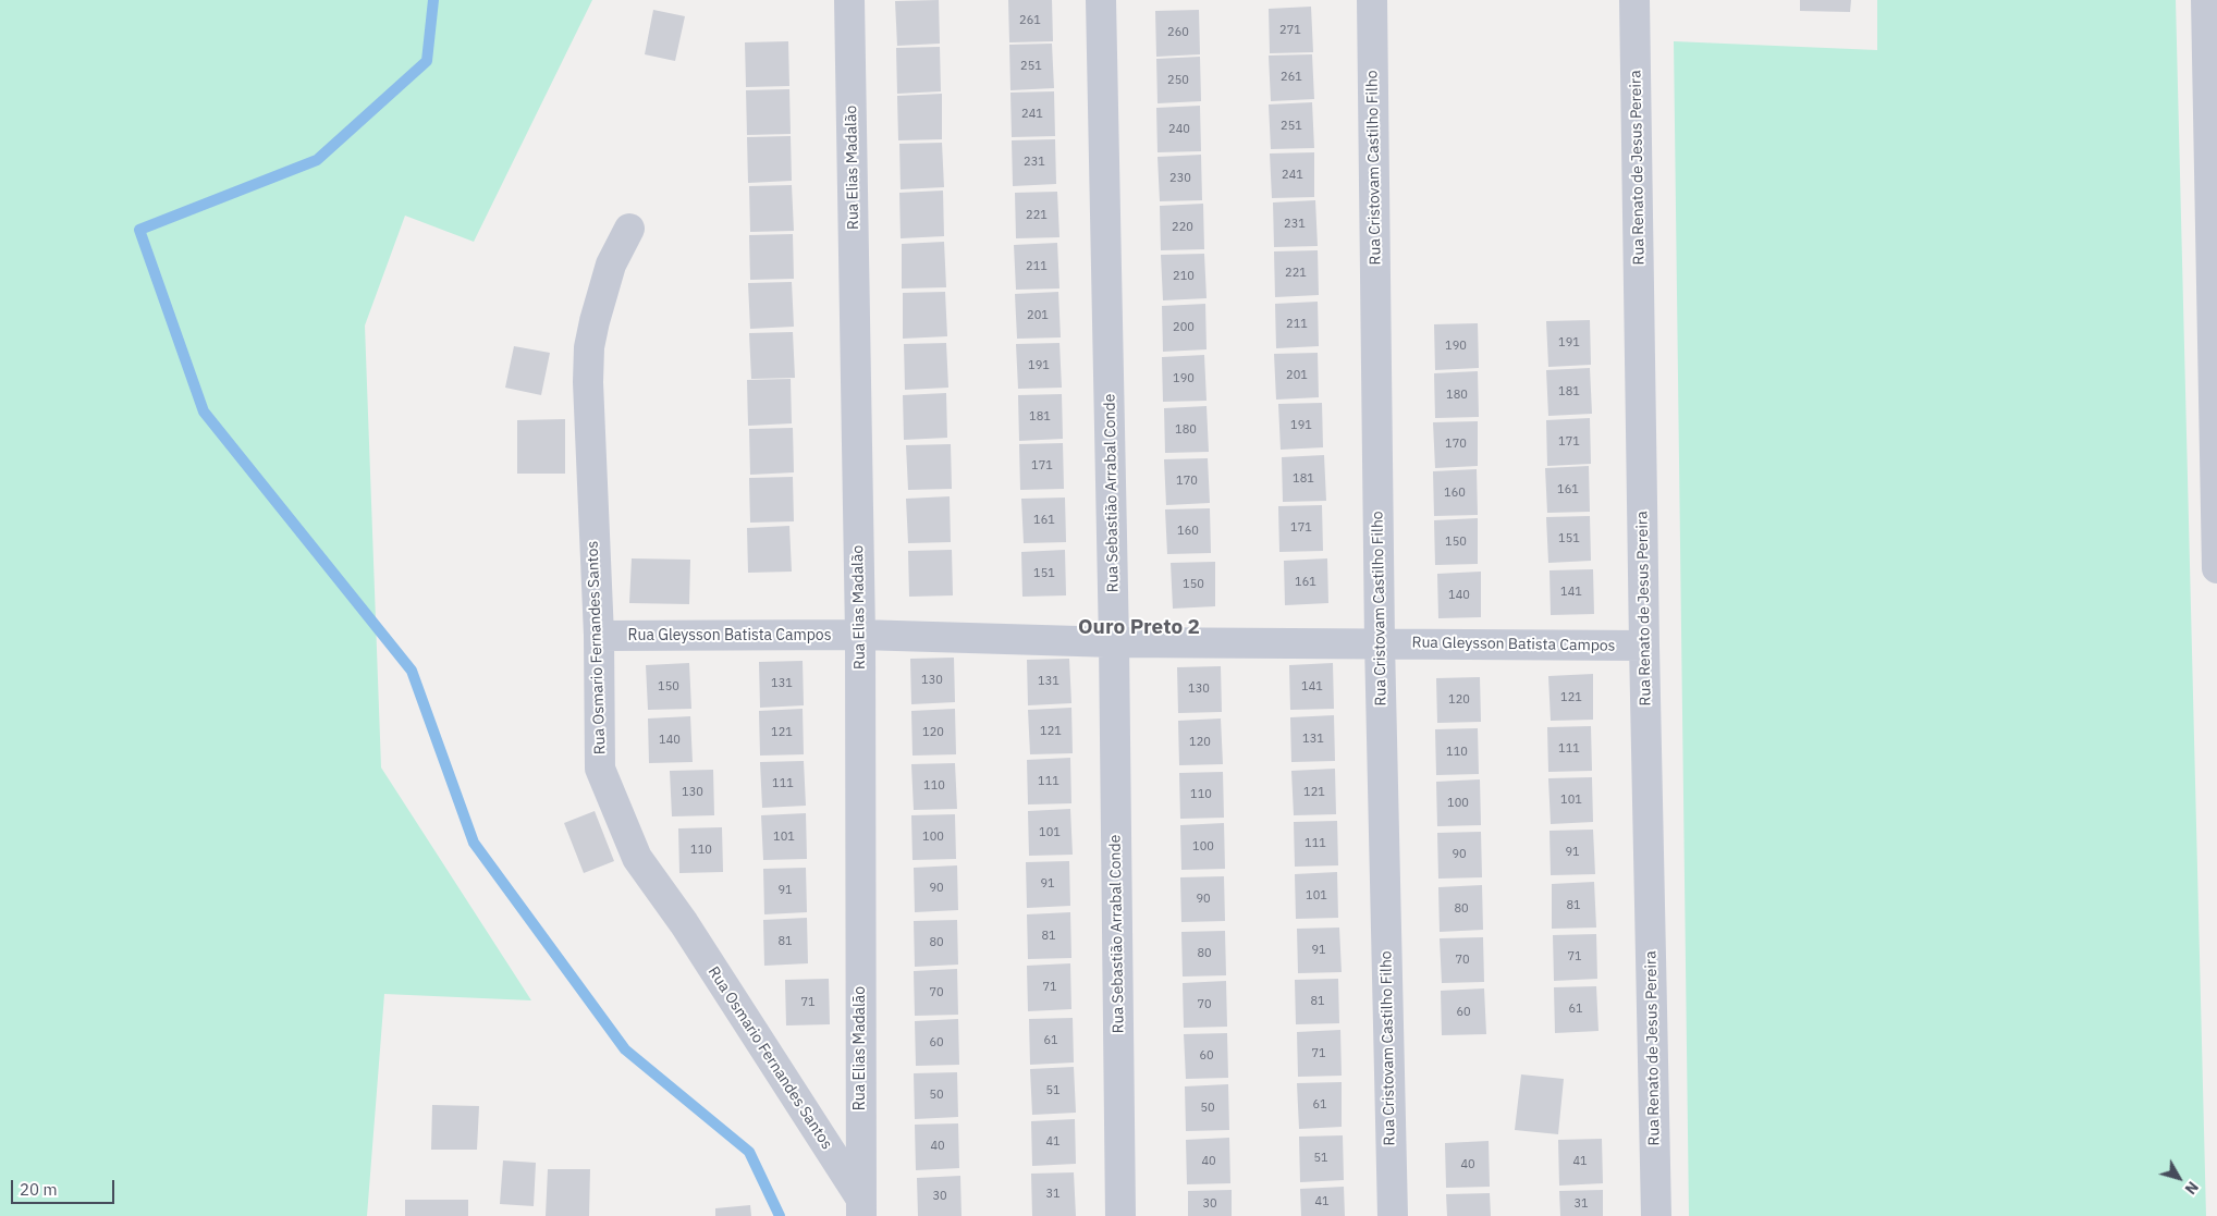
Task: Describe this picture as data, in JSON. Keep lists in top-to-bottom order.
{
  "streets": {
    "street": [
      "Rua Elias Madalão",
      "Rua Cristovam Castilho Filho",
      "Rua Renato de Jesus Pereira",
      "Rua Sebastião Arrabal Conde",
      "Rua Gleysson Batista Campos",
      "Rua Osmario Fernandes Santos"
    ]
  },
  "crossings": [
    ["Rua Elias Madalão", "Rua Gleysson Batista Campos"],
    ["Rua Elias Madalão", "Rua Osmario Fernandes Santos"],
    ["Rua Cristovam Castilho Filho", "Rua Gleysson Batista Campos"],
    ["Rua Renato de Jesus Pereira", "Rua Gleysson Batista Campos"],
    ["Rua Sebastião Arrabal Conde", "Rua Gleysson Batista Campos"],
    ["Rua Gleysson Batista Campos", "Rua Osmario Fernandes Santos"]
  ],
  "districts": ["Ouro Preto 2"],
  "house_numbers": [
    "261",
    "271",
    "260",
    "251",
    "261",
    "250",
    "241",
    "251",
    "240",
    "231",
    "241",
    "230",
    "221",
    "231",
    "220",
    "211",
    "221",
    "210",
    "201",
    "211",
    "200",
    "191",
    "190",
    "191",
    "201",
    "190",
    "181",
    "180",
    "181",
    "191",
    "180",
    "171",
    "170",
    "171",
    "181",
    "170",
    "161",
    "160",
    "161",
    "171",
    "160",
    "151",
    "150",
    "151",
    "161",
    "150",
    "141",
    "140",
    "130",
    "131",
    "131",
    "150",
    "141",
    "130",
    "121",
    "120",
    "121",
    "121",
    "120",
    "131",
    "140",
    "120",
    "111",
    "110",
    "111",
    "111",
    "110",
    "130",
    "121",
    "110",
    "101",
    "100",
    "101",
    "101",
    "100",
    "111",
    "100",
    "110",
    "91",
    "90",
    "91",
    "90",
    "91",
    "101",
    "90",
    "81",
    "80",
    "81",
    "81",
    "80",
    "91",
    "80",
    "71",
    "70",
    "71",
    "70",
    "81",
    "71",
    "70",
    "61",
    "60",
    "61",
    "60",
    "71",
    "60",
    "51",
    "50",
    "61",
    "50",
    "41",
    "40",
    "51",
    "40",
    "41",
    "40",
    "31",
    "30",
    "41",
    "30",
    "31"
  ],
  "scale_bar": "20 m",
  "north": "bottom right"
}
